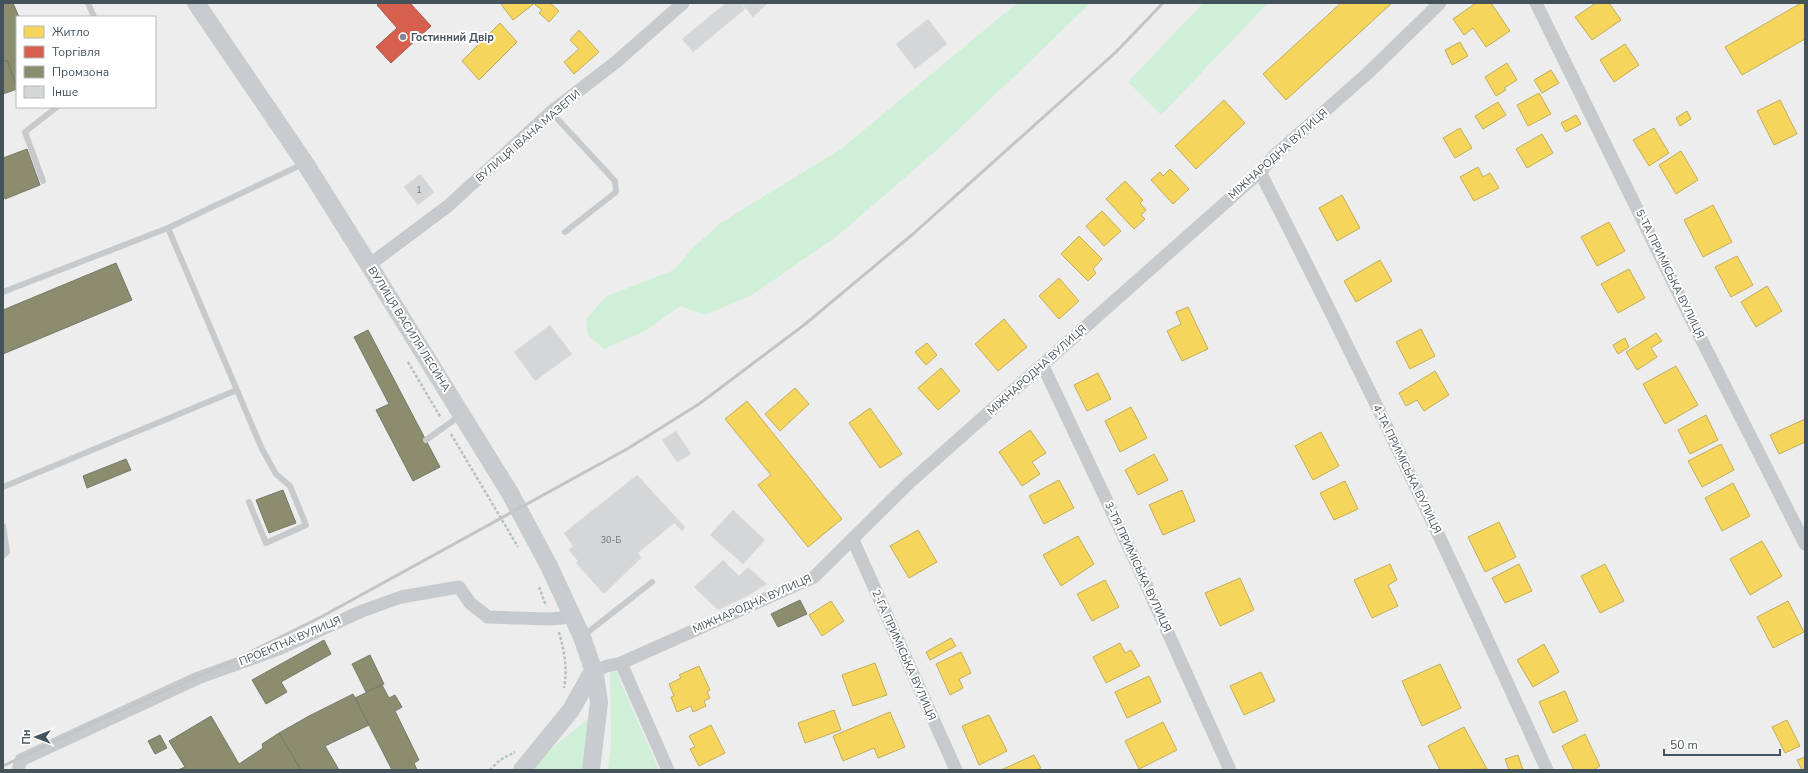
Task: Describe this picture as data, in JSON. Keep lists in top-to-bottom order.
{
  "streets": {
    "street": [
      "ВУЛИЦЯ ІВАНА МАЗЕПИ",
      "МІЖНАРОДНА ВУЛИЦЯ",
      "5-ТА ПРИМІСЬКА ВУЛИЦЯ",
      "ВУЛИЦЯ ВАСИЛЯ ЛЕСИНА",
      "4-ТА ПРИМІСЬКА ВУЛИЦЯ",
      "3-ТЯ ПРИМІСЬКА ВУЛИЦЯ",
      "ПРОЕКТНА ВУЛИЦЯ",
      "2-ГА ПРИМІСЬКА ВУЛИЦЯ"
    ]
  },
  "crossings": [
    ["ВУЛИЦЯ ІВАНА МАЗЕПИ", "ВУЛИЦЯ ВАСИЛЯ ЛЕСИНА"],
    ["МІЖНАРОДНА ВУЛИЦЯ", "ВУЛИЦЯ ВАСИЛЯ ЛЕСИНА"],
    ["МІЖНАРОДНА ВУЛИЦЯ", "4-ТА ПРИМІСЬКА ВУЛИЦЯ"],
    ["МІЖНАРОДНА ВУЛИЦЯ", "3-ТЯ ПРИМІСЬКА ВУЛИЦЯ"],
    ["МІЖНАРОДНА ВУЛИЦЯ", "2-ГА ПРИМІСЬКА ВУЛИЦЯ"],
    ["ВУЛИЦЯ ВАСИЛЯ ЛЕСИНА", "ПРОЕКТНА ВУЛИЦЯ"]
  ],
  "places": ["Гостинний Двір"],
  "house_numbers": ["1", "30-Б"],
  "legend": [
    "Житло",
    "Торгівля",
    "Промзона",
    "Інше"
  ],
  "scale_bar": "50 m",
  "north": "left"
}
